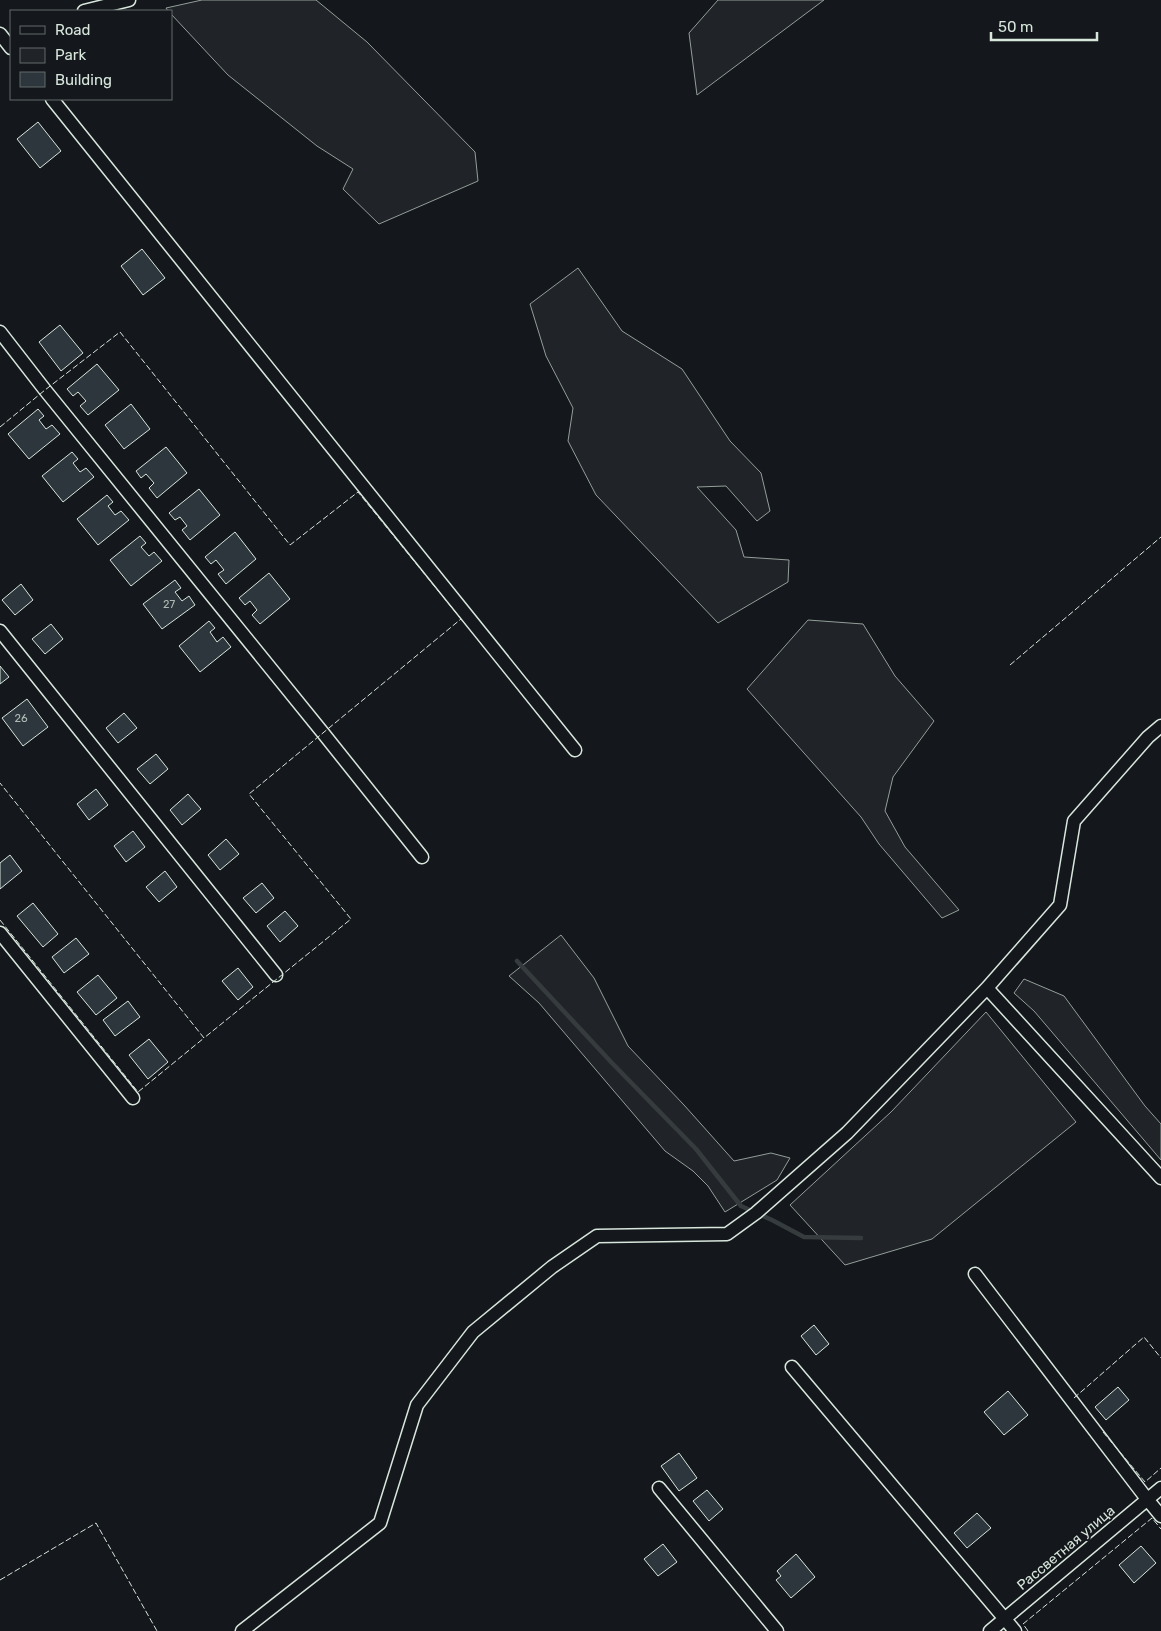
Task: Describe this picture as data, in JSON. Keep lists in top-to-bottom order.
{
  "streets": {
    "street": ["Рассветная улица"]
  },
  "house_numbers": ["27", "26"],
  "legend": ["Road", "Park", "Building"],
  "scale_bar": "50 m"
}
